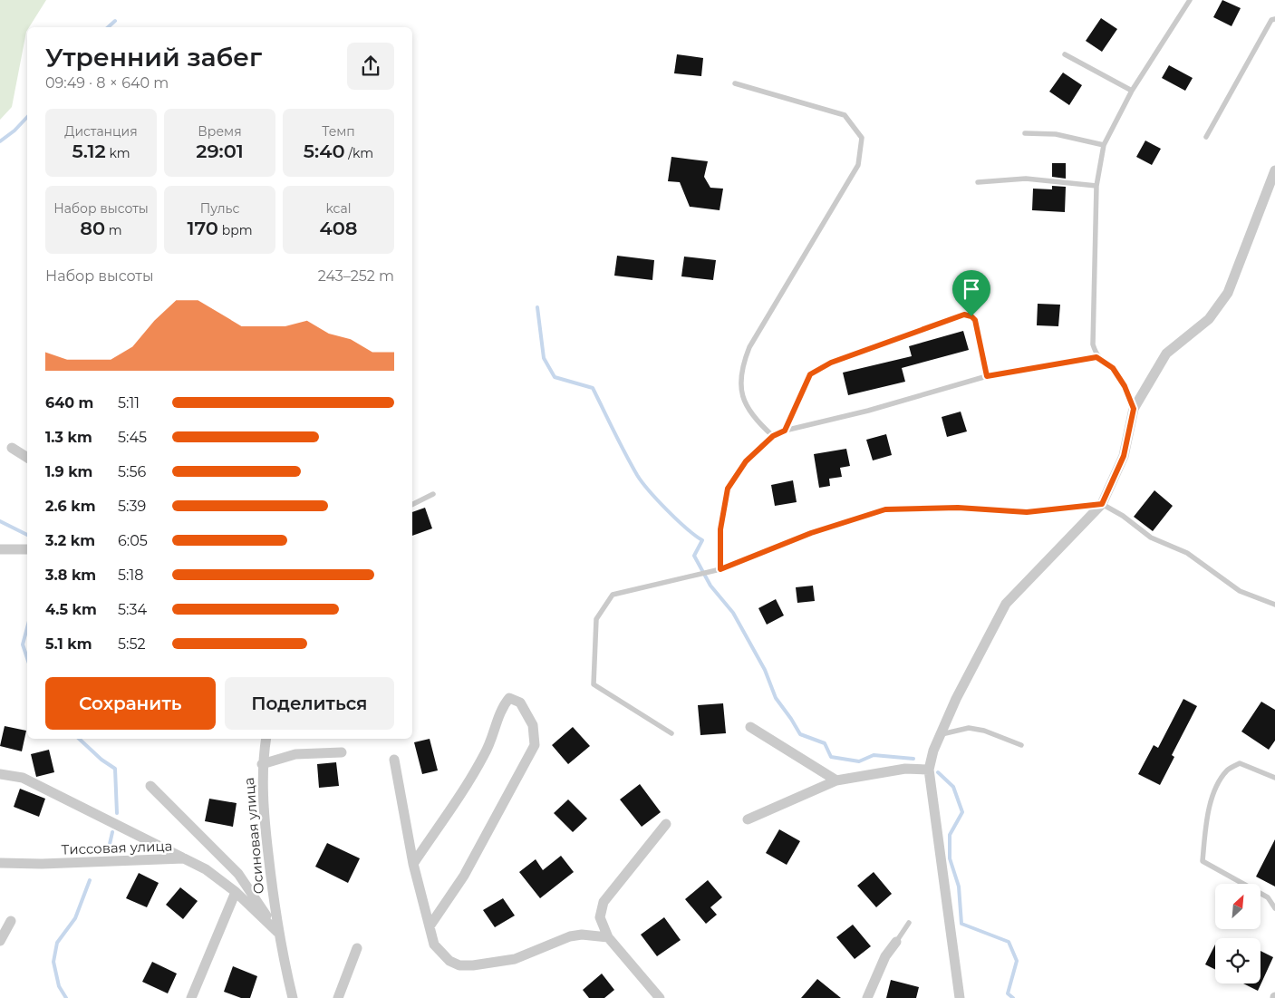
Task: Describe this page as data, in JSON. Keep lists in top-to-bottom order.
{
  "streets": {
    "street": ["Осиновая улица", "Тиссовая улица"]
  },
  "crossings": [
    ["Осиновая улица", "Тиссовая улица"]
  ],
  "north": "top right",
  "page": {
    "heading": ["Утренний забег", "09:49 · 8 × 640 m"],
    "stats": [
      ["Дистанция", "5.12 km"],
      ["Время", "29:01"],
      ["Темп", "5:40 /km"],
      ["Набор высоты", "80 m"],
      ["Пульс", "170 bpm"],
      ["kcal", "408"]
    ],
    "chart": ["Набор высоты", "243–252 m"],
    "list": [
      {
        "name": "640 m",
        "note": "5:11"
      },
      {
        "name": "1.3 km",
        "note": "5:45"
      },
      {
        "name": "1.9 km",
        "note": "5:56"
      },
      {
        "name": "2.6 km",
        "note": "5:39"
      },
      {
        "name": "3.2 km",
        "note": "6:05"
      },
      {
        "name": "3.8 km",
        "note": "5:18"
      },
      {
        "name": "4.5 km",
        "note": "5:34"
      },
      {
        "name": "5.1 km",
        "note": "5:52"
      }
    ],
    "buttons": ["Сохранить", "Поделиться"]
  }
}
